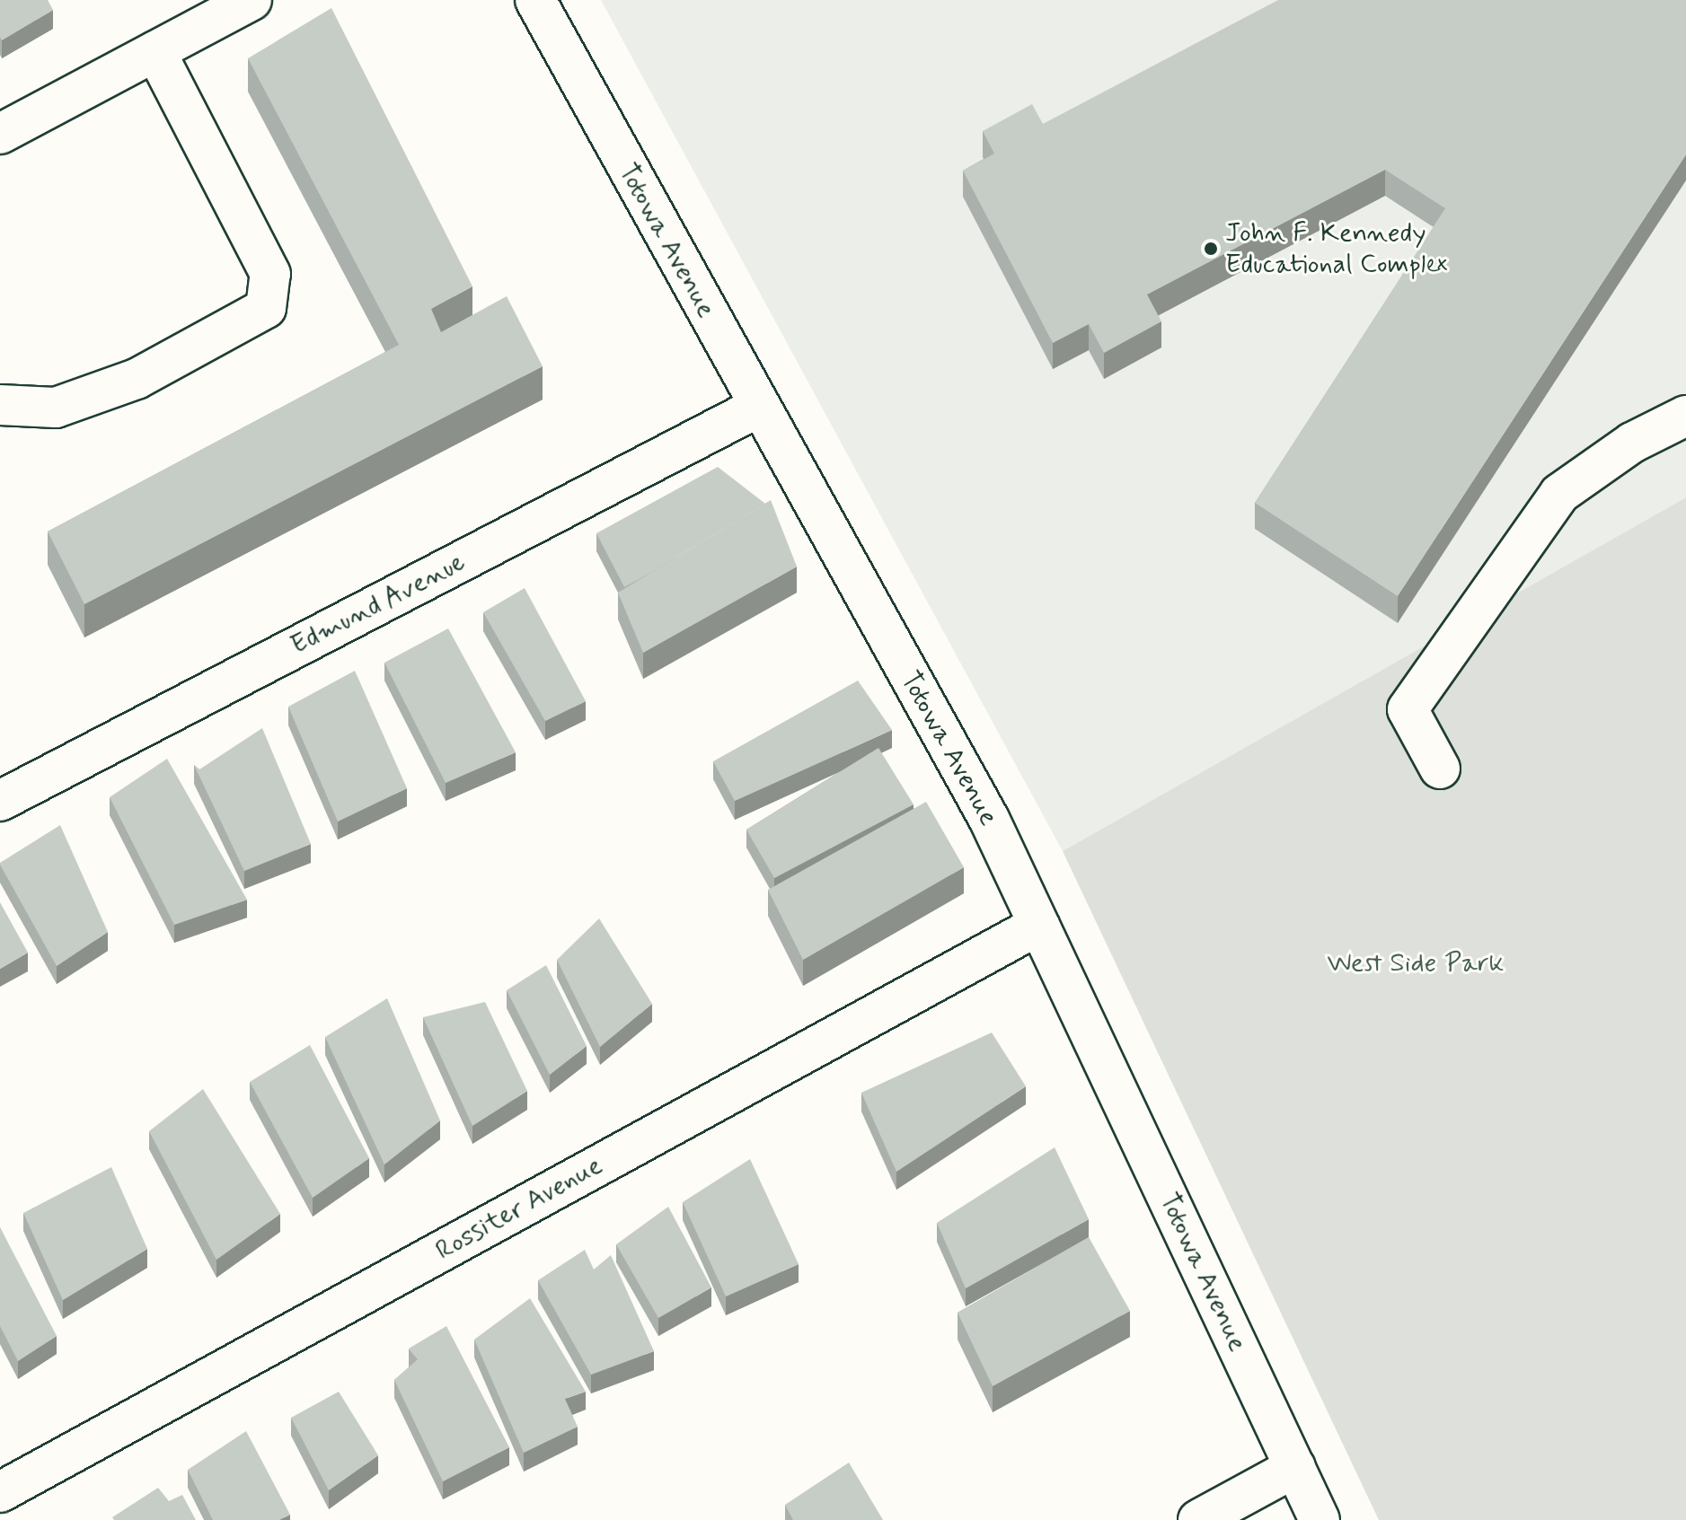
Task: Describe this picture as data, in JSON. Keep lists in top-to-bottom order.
{
  "streets": {
    "street": ["Totowa Avenue", "Edmund Avenue", "Rossiter Avenue"]
  },
  "crossings": [
    ["Totowa Avenue", "Edmund Avenue"],
    ["Totowa Avenue", "Rossiter Avenue"]
  ],
  "parks": ["West Side Park"],
  "places": ["John F. Kennedy Educational Complex"]
}
